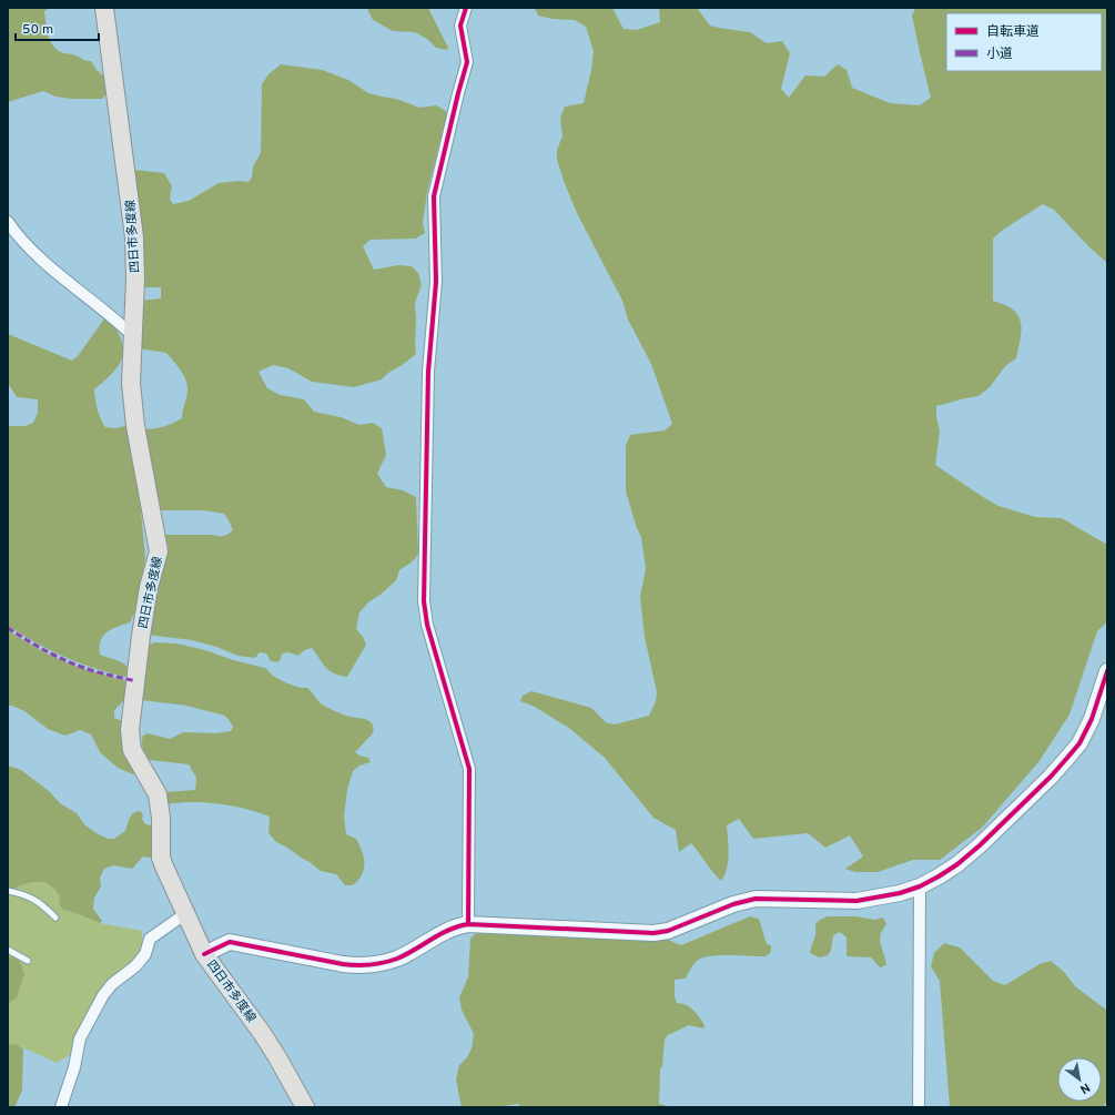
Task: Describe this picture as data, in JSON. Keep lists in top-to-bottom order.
{
  "streets": {
    "main road": ["四日市多度線"]
  },
  "legend": ["自転車道", "小道"],
  "scale_bar": "50 m",
  "north": "bottom right"
}
